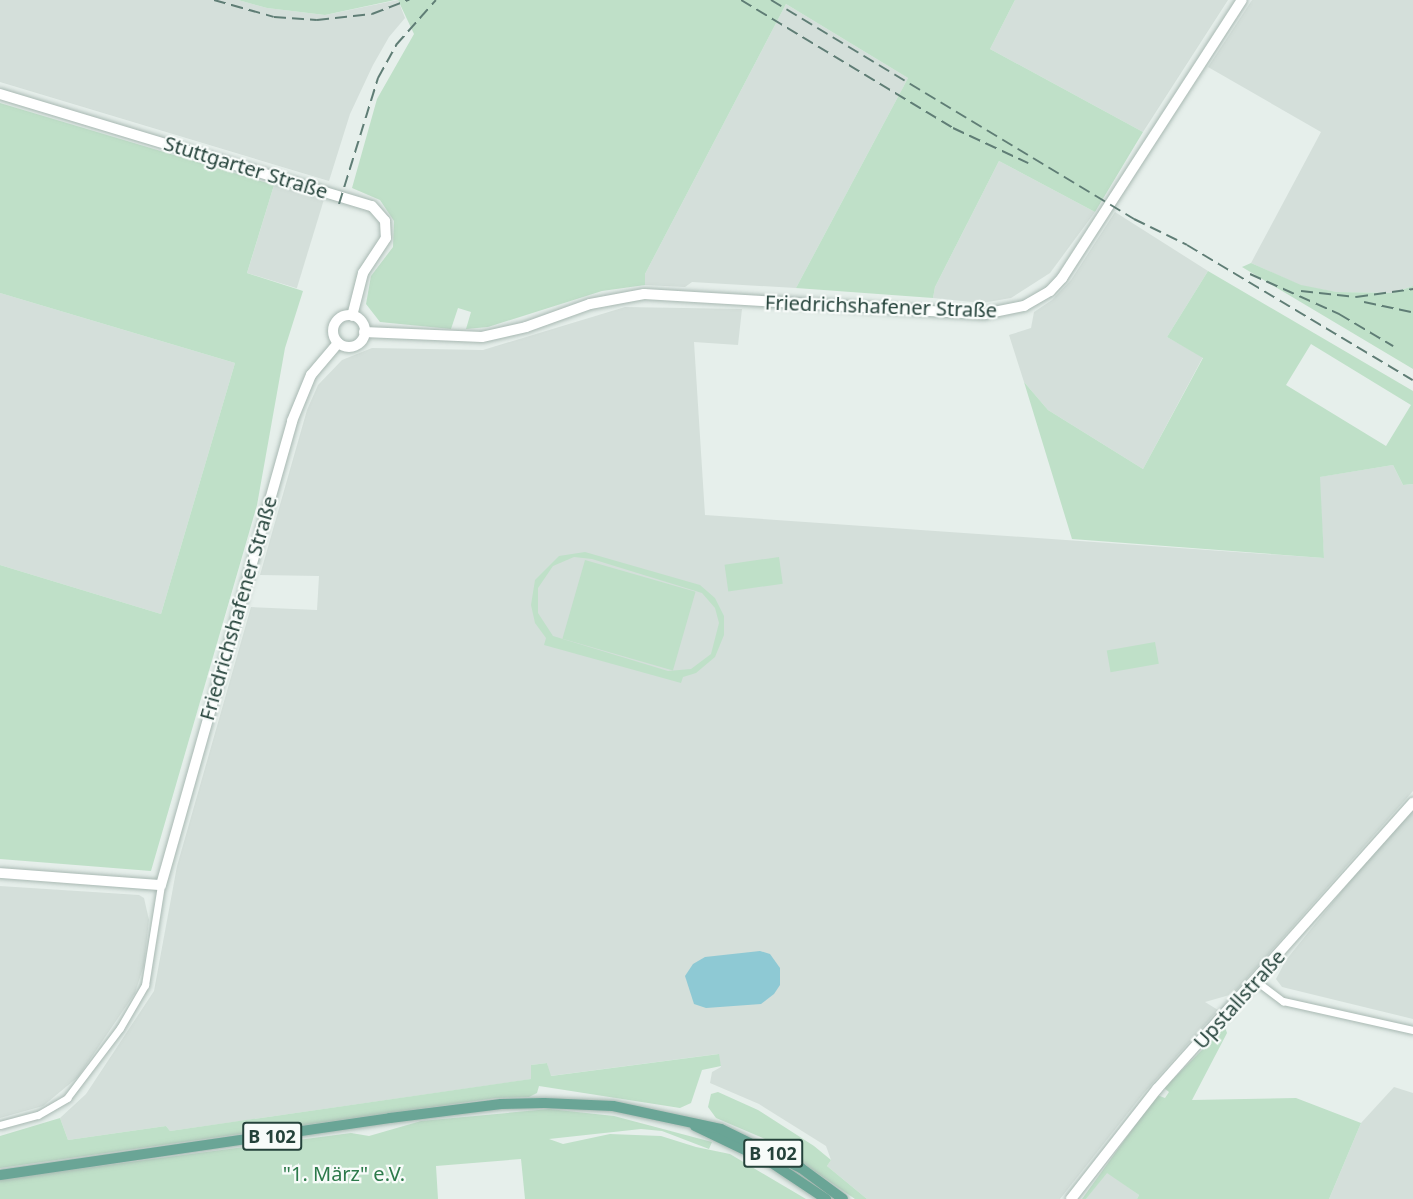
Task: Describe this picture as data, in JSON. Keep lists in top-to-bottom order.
{
  "streets": {
    "main road": ["B 102"],
    "street": ["Stuttgarter Straße", "Friedrichshafener Straße", "Upstallstraße"]
  },
  "crossings": [
    ["Stuttgarter Straße", "Friedrichshafener Straße"]
  ],
  "parks": ["\"1. März\" e.V."]
}
